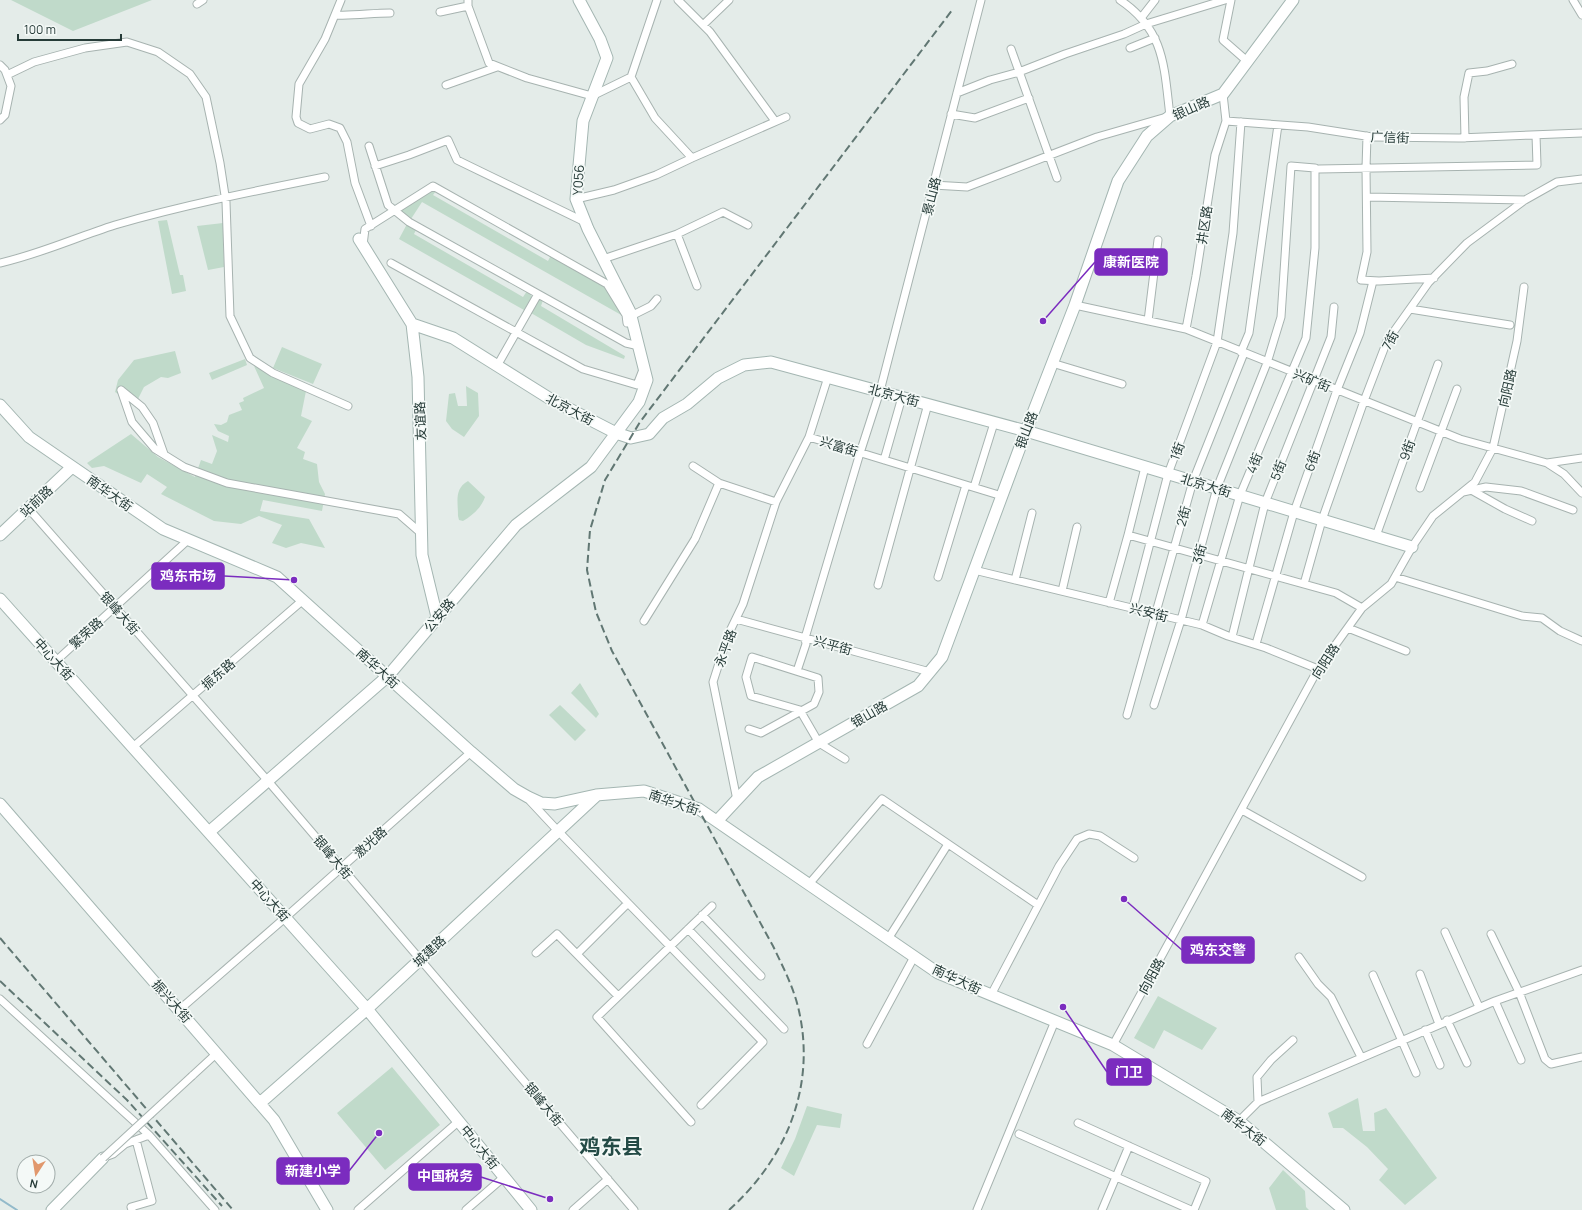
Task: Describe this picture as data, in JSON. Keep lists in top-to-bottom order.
{
  "streets": {
    "street": [
      "银山路",
      "广信街",
      "Y056",
      "景山路",
      "井区路",
      "7街",
      "兴矿街",
      "向阳路",
      "北京大街",
      "友谊路",
      "兴富街",
      "9街",
      "1街",
      "6街",
      "4街",
      "5街",
      "南华大街",
      "站前路",
      "2街",
      "3街",
      "兴安街",
      "银峰大街",
      "公安路",
      "繁荣路",
      "兴平街",
      "永平路",
      "中心大街",
      "振东路",
      "激光路",
      "城建路",
      "振兴大街"
    ]
  },
  "crossings": [
    ["银山路", "兴矿街"],
    ["银山路", "北京大街"],
    ["银山路", "兴富街"],
    ["银山路", "南华大街"],
    ["银山路", "兴安街"],
    ["银山路", "兴平街"],
    ["银山路", "永平路"],
    ["广信街", "井区路"],
    ["广信街", "1街"],
    ["广信街", "2街"],
    ["Y056", "公安路"],
    ["景山路", "北京大街"],
    ["景山路", "兴富街"],
    ["景山路", "兴平街"],
    ["井区路", "兴矿街"],
    ["7街", "兴矿街"],
    ["7街", "北京大街"],
    ["兴矿街", "向阳路"],
    ["兴矿街", "9街"],
    ["兴矿街", "1街"],
    ["兴矿街", "6街"],
    ["兴矿街", "4街"],
    ["兴矿街", "5街"],
    ["兴矿街", "2街"],
    ["兴矿街", "3街"],
    ["向阳路", "北京大街"],
    ["向阳路", "南华大街"],
    ["向阳路", "兴安街"],
    ["北京大街", "友谊路"],
    ["北京大街", "9街"],
    ["北京大街", "1街"],
    ["北京大街", "6街"],
    ["北京大街", "4街"],
    ["北京大街", "5街"],
    ["北京大街", "2街"],
    ["北京大街", "3街"],
    ["北京大街", "公安路"],
    ["友谊路", "公安路"],
    ["兴富街", "永平路"],
    ["1街", "兴安街"],
    ["6街", "兴安街"],
    ["4街", "3街"],
    ["4街", "兴安街"],
    ["5街", "兴安街"],
    ["南华大街", "站前路"],
    ["南华大街", "公安路"],
    ["南华大街", "繁荣路"],
    ["南华大街", "振东路"],
    ["南华大街", "激光路"],
    ["南华大街", "城建路"],
    ["站前路", "银峰大街"],
    ["2街", "兴安街"],
    ["3街", "兴安街"],
    ["银峰大街", "公安路"],
    ["银峰大街", "繁荣路"],
    ["银峰大街", "振东路"],
    ["银峰大街", "激光路"],
    ["银峰大街", "城建路"],
    ["公安路", "中心大街"],
    ["繁荣路", "中心大街"],
    ["兴平街", "永平路"],
    ["中心大街", "振东路"],
    ["中心大街", "激光路"],
    ["中心大街", "城建路"],
    ["激光路", "振兴大街"],
    ["城建路", "振兴大街"]
  ],
  "districts": ["鸡东县"],
  "places": [
    "康新医院",
    "鸡东市场",
    "鸡东交警",
    "门卫",
    "新建小学",
    "中国税务"
  ],
  "scale_bar": "100 m",
  "north": "bottom"
}
